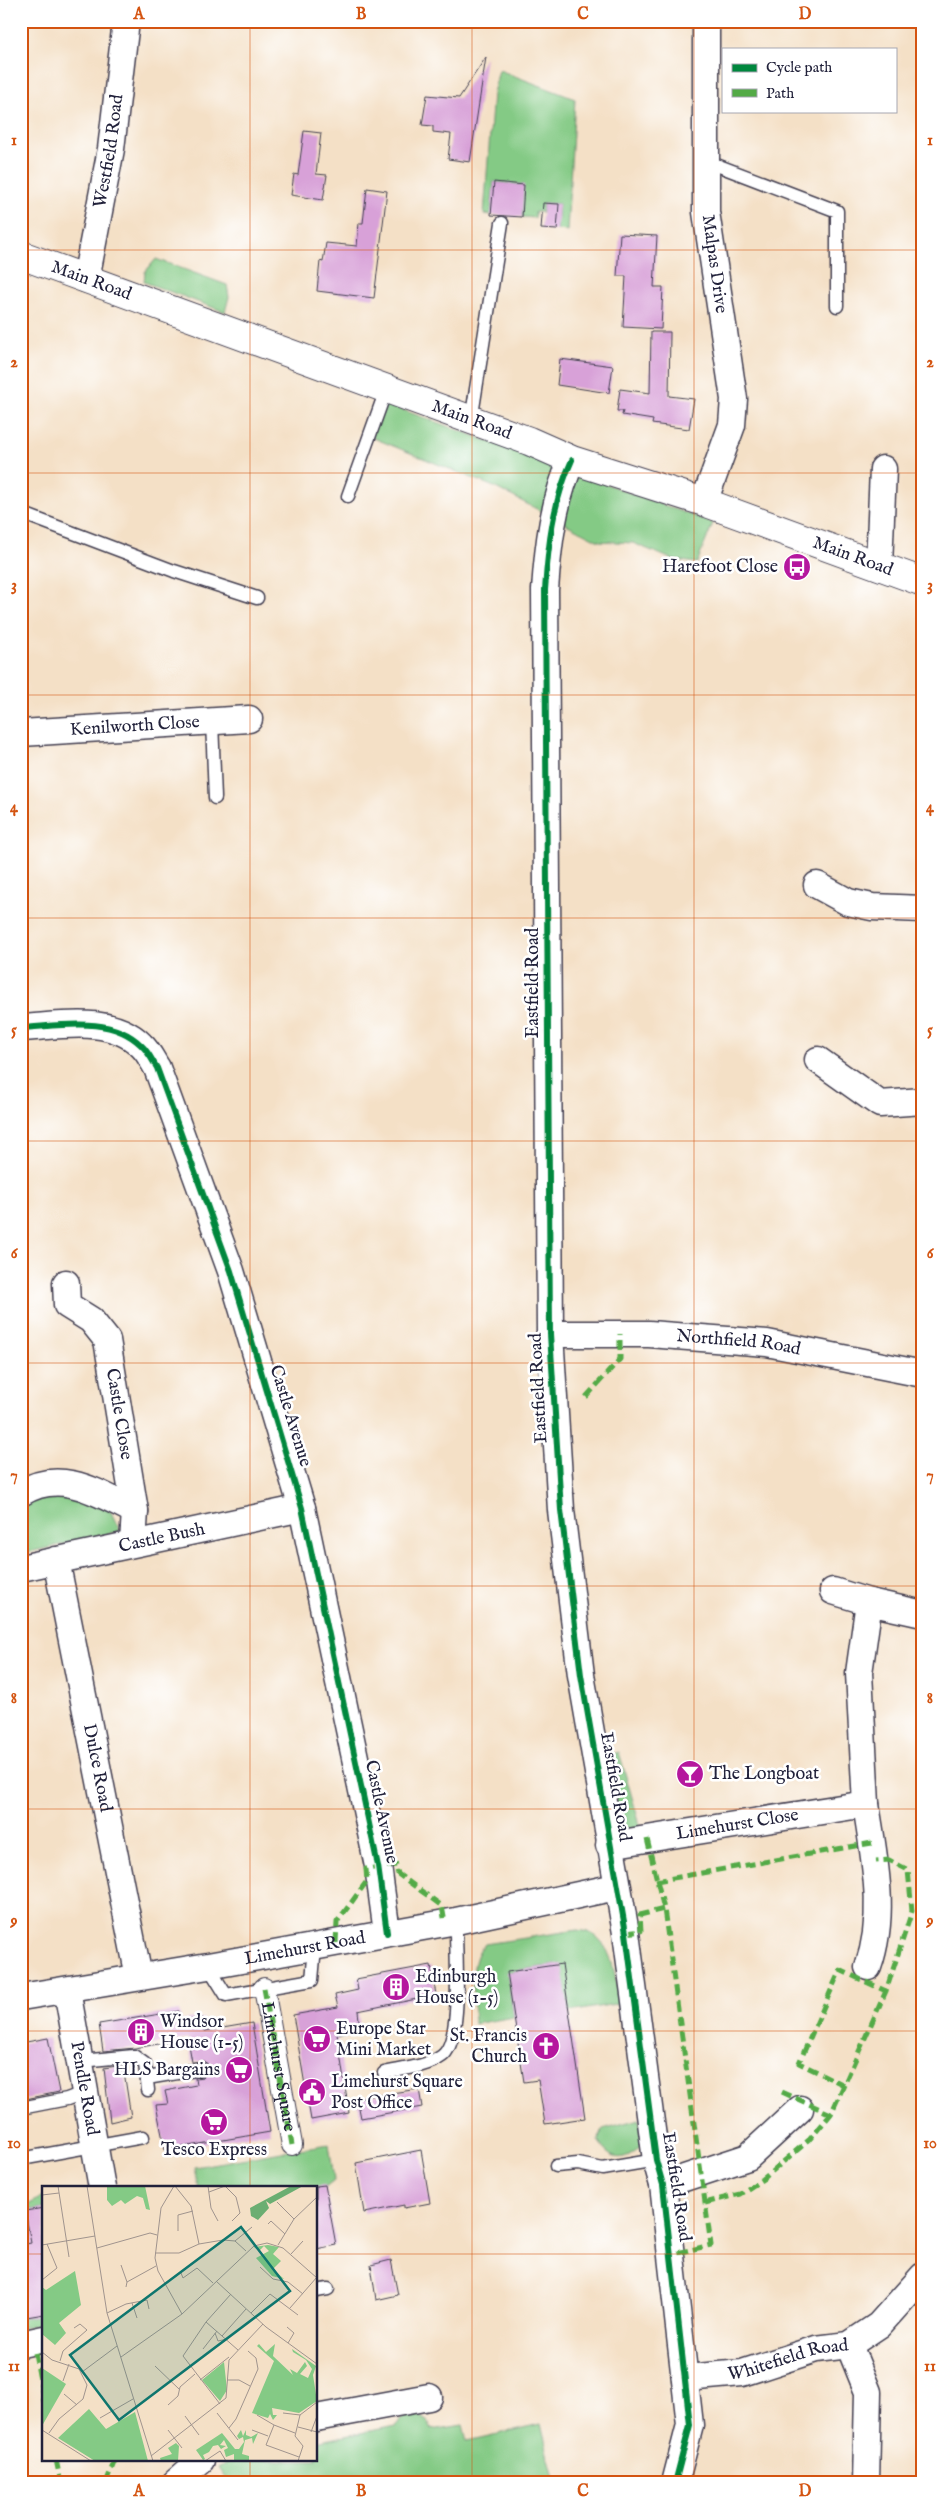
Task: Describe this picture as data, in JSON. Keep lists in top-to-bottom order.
{
  "streets": {
    "street": [
      "Westfield Road",
      "Malpas Drive",
      "Main Road",
      "Kenilworth Close",
      "Eastfield Road",
      "Northfield Road",
      "Castle Close",
      "Castle Avenue",
      "Castle Bush",
      "Dulce Road",
      "Limehurst Close",
      "Limehurst Road",
      "Limehurst Square",
      "Pendle Road",
      "Whitefield Road"
    ]
  },
  "crossings": [
    ["Westfield Road", "Main Road"],
    ["Malpas Drive", "Main Road"],
    ["Main Road", "Eastfield Road"],
    ["Eastfield Road", "Northfield Road"],
    ["Eastfield Road", "Limehurst Close"],
    ["Eastfield Road", "Limehurst Road"],
    ["Eastfield Road", "Whitefield Road"],
    ["Castle Close", "Castle Bush"],
    ["Castle Avenue", "Castle Bush"],
    ["Castle Avenue", "Limehurst Road"],
    ["Castle Bush", "Dulce Road"],
    ["Dulce Road", "Limehurst Road"],
    ["Limehurst Road", "Pendle Road"]
  ],
  "places": {
    "bus stop": ["Harefoot Close"],
    "bar": ["The Longboat"],
    "building": ["Edinburgh House (1-5)", "Windsor House (1-5)"],
    "supermarket": ["Europe Star Mini Market", "HLS Bargains", "Tesco Express"],
    "church": ["St. Francis Church"],
    "public building": ["Limehurst Square Post Office"]
  },
  "legend": ["Cycle path", "Path"],
  "grid": {
    "columns": [
      "A",
      "B",
      "C",
      "D"
    ],
    "rows": [
      "1",
      "2",
      "3",
      "4",
      "5",
      "6",
      "7",
      "8",
      "9",
      "10",
      "11"
    ]
  }
}
